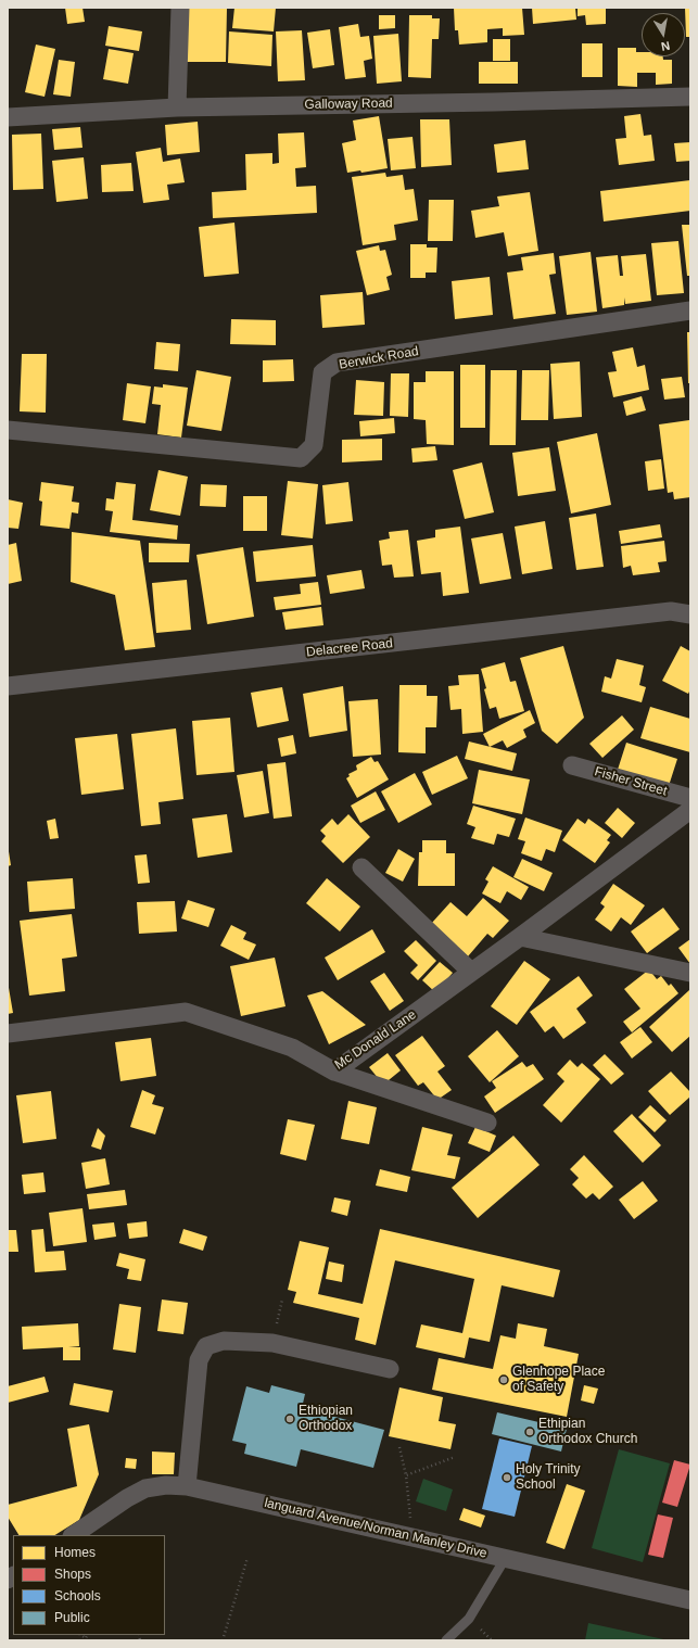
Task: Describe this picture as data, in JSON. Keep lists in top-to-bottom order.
{
  "streets": {
    "street": [
      "Galloway Road",
      "Berwick Road",
      "Delacree Road",
      "Fisher Street",
      "Mc Donald Lane",
      "languard Avenue/Norman Manley Drive"
    ]
  },
  "places": [
    "Glenhope Place of Safety",
    "Ethiopian Orthodox",
    "Ethipian Orthodox Church",
    "Holy Trinity School"
  ],
  "legend": [
    "Homes",
    "Shops",
    "Schools",
    "Public"
  ],
  "north": "bottom"
}
